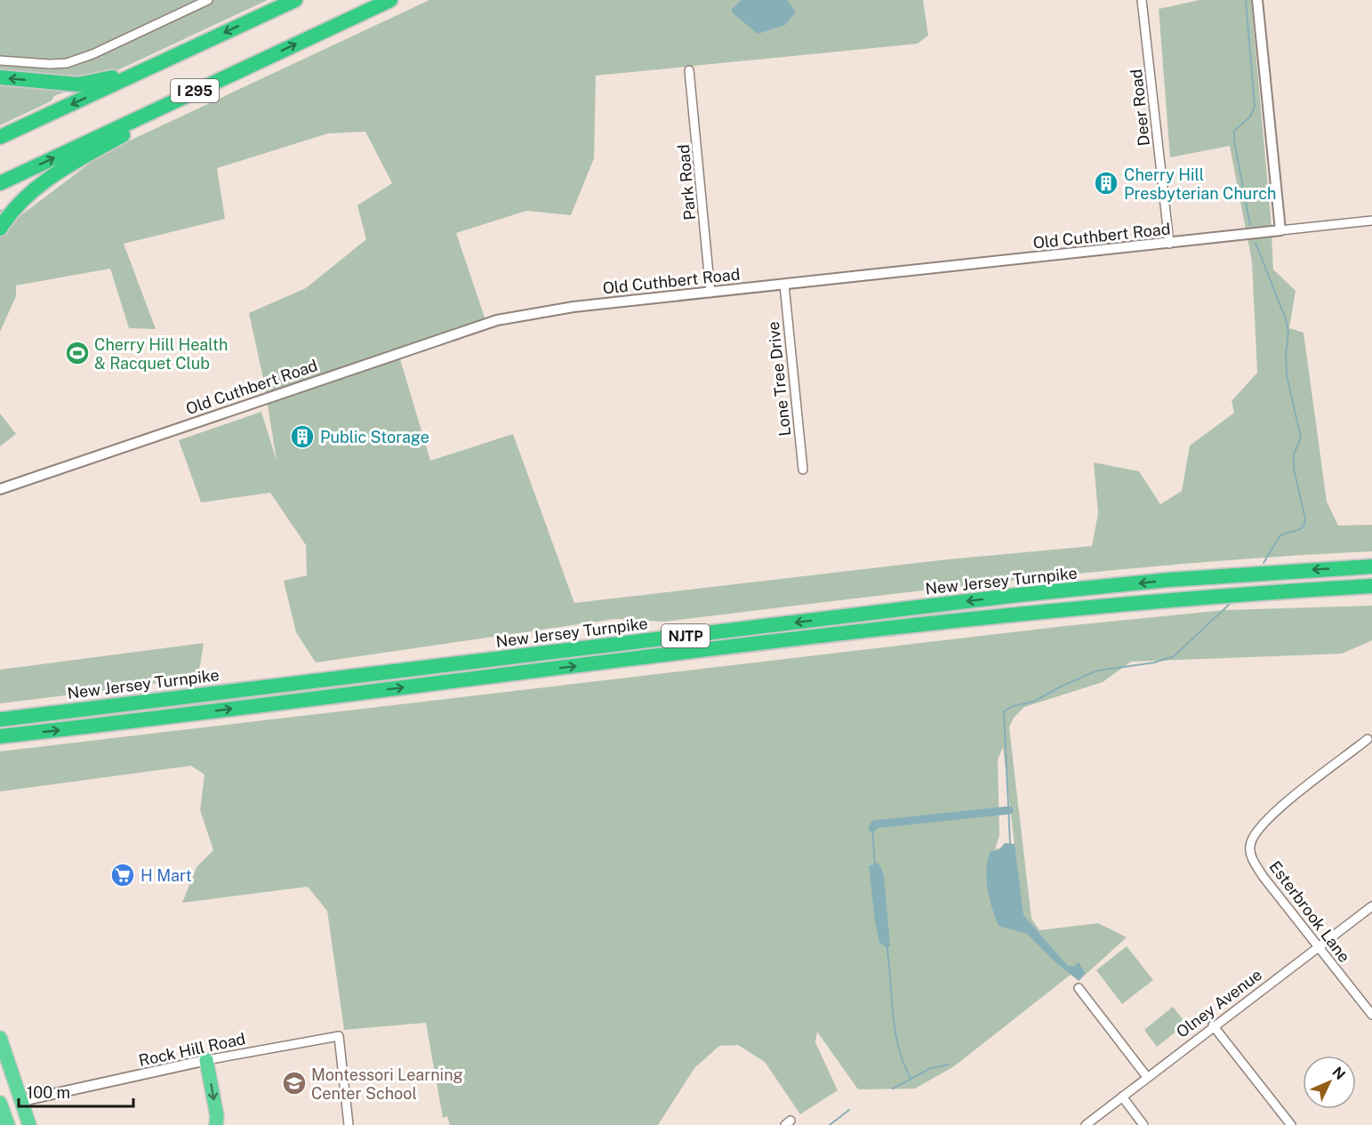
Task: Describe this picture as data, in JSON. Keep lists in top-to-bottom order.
{
  "streets": {
    "highway": ["I 295", "New Jersey Turnpike", "NJTP"],
    "street": [
      "Deer Road",
      "Park Road",
      "Old Cuthbert Road",
      "Lone Tree Drive",
      "Esterbrook Lane",
      "Olney Avenue",
      "Rock Hill Road"
    ]
  },
  "crossings": [
    ["Deer Road", "Old Cuthbert Road"],
    ["Park Road", "Old Cuthbert Road"],
    ["Old Cuthbert Road", "Lone Tree Drive"],
    ["Esterbrook Lane", "Olney Avenue"]
  ],
  "places": {
    "building": ["Cherry Hill Presbyterian Church", "Public Storage"],
    "sports": ["Cherry Hill Health & Racquet Club"],
    "supermarket": ["H Mart"],
    "school or university": ["Montessori Learning Center School"]
  },
  "scale_bar": "100 m",
  "north": "top right"
}
